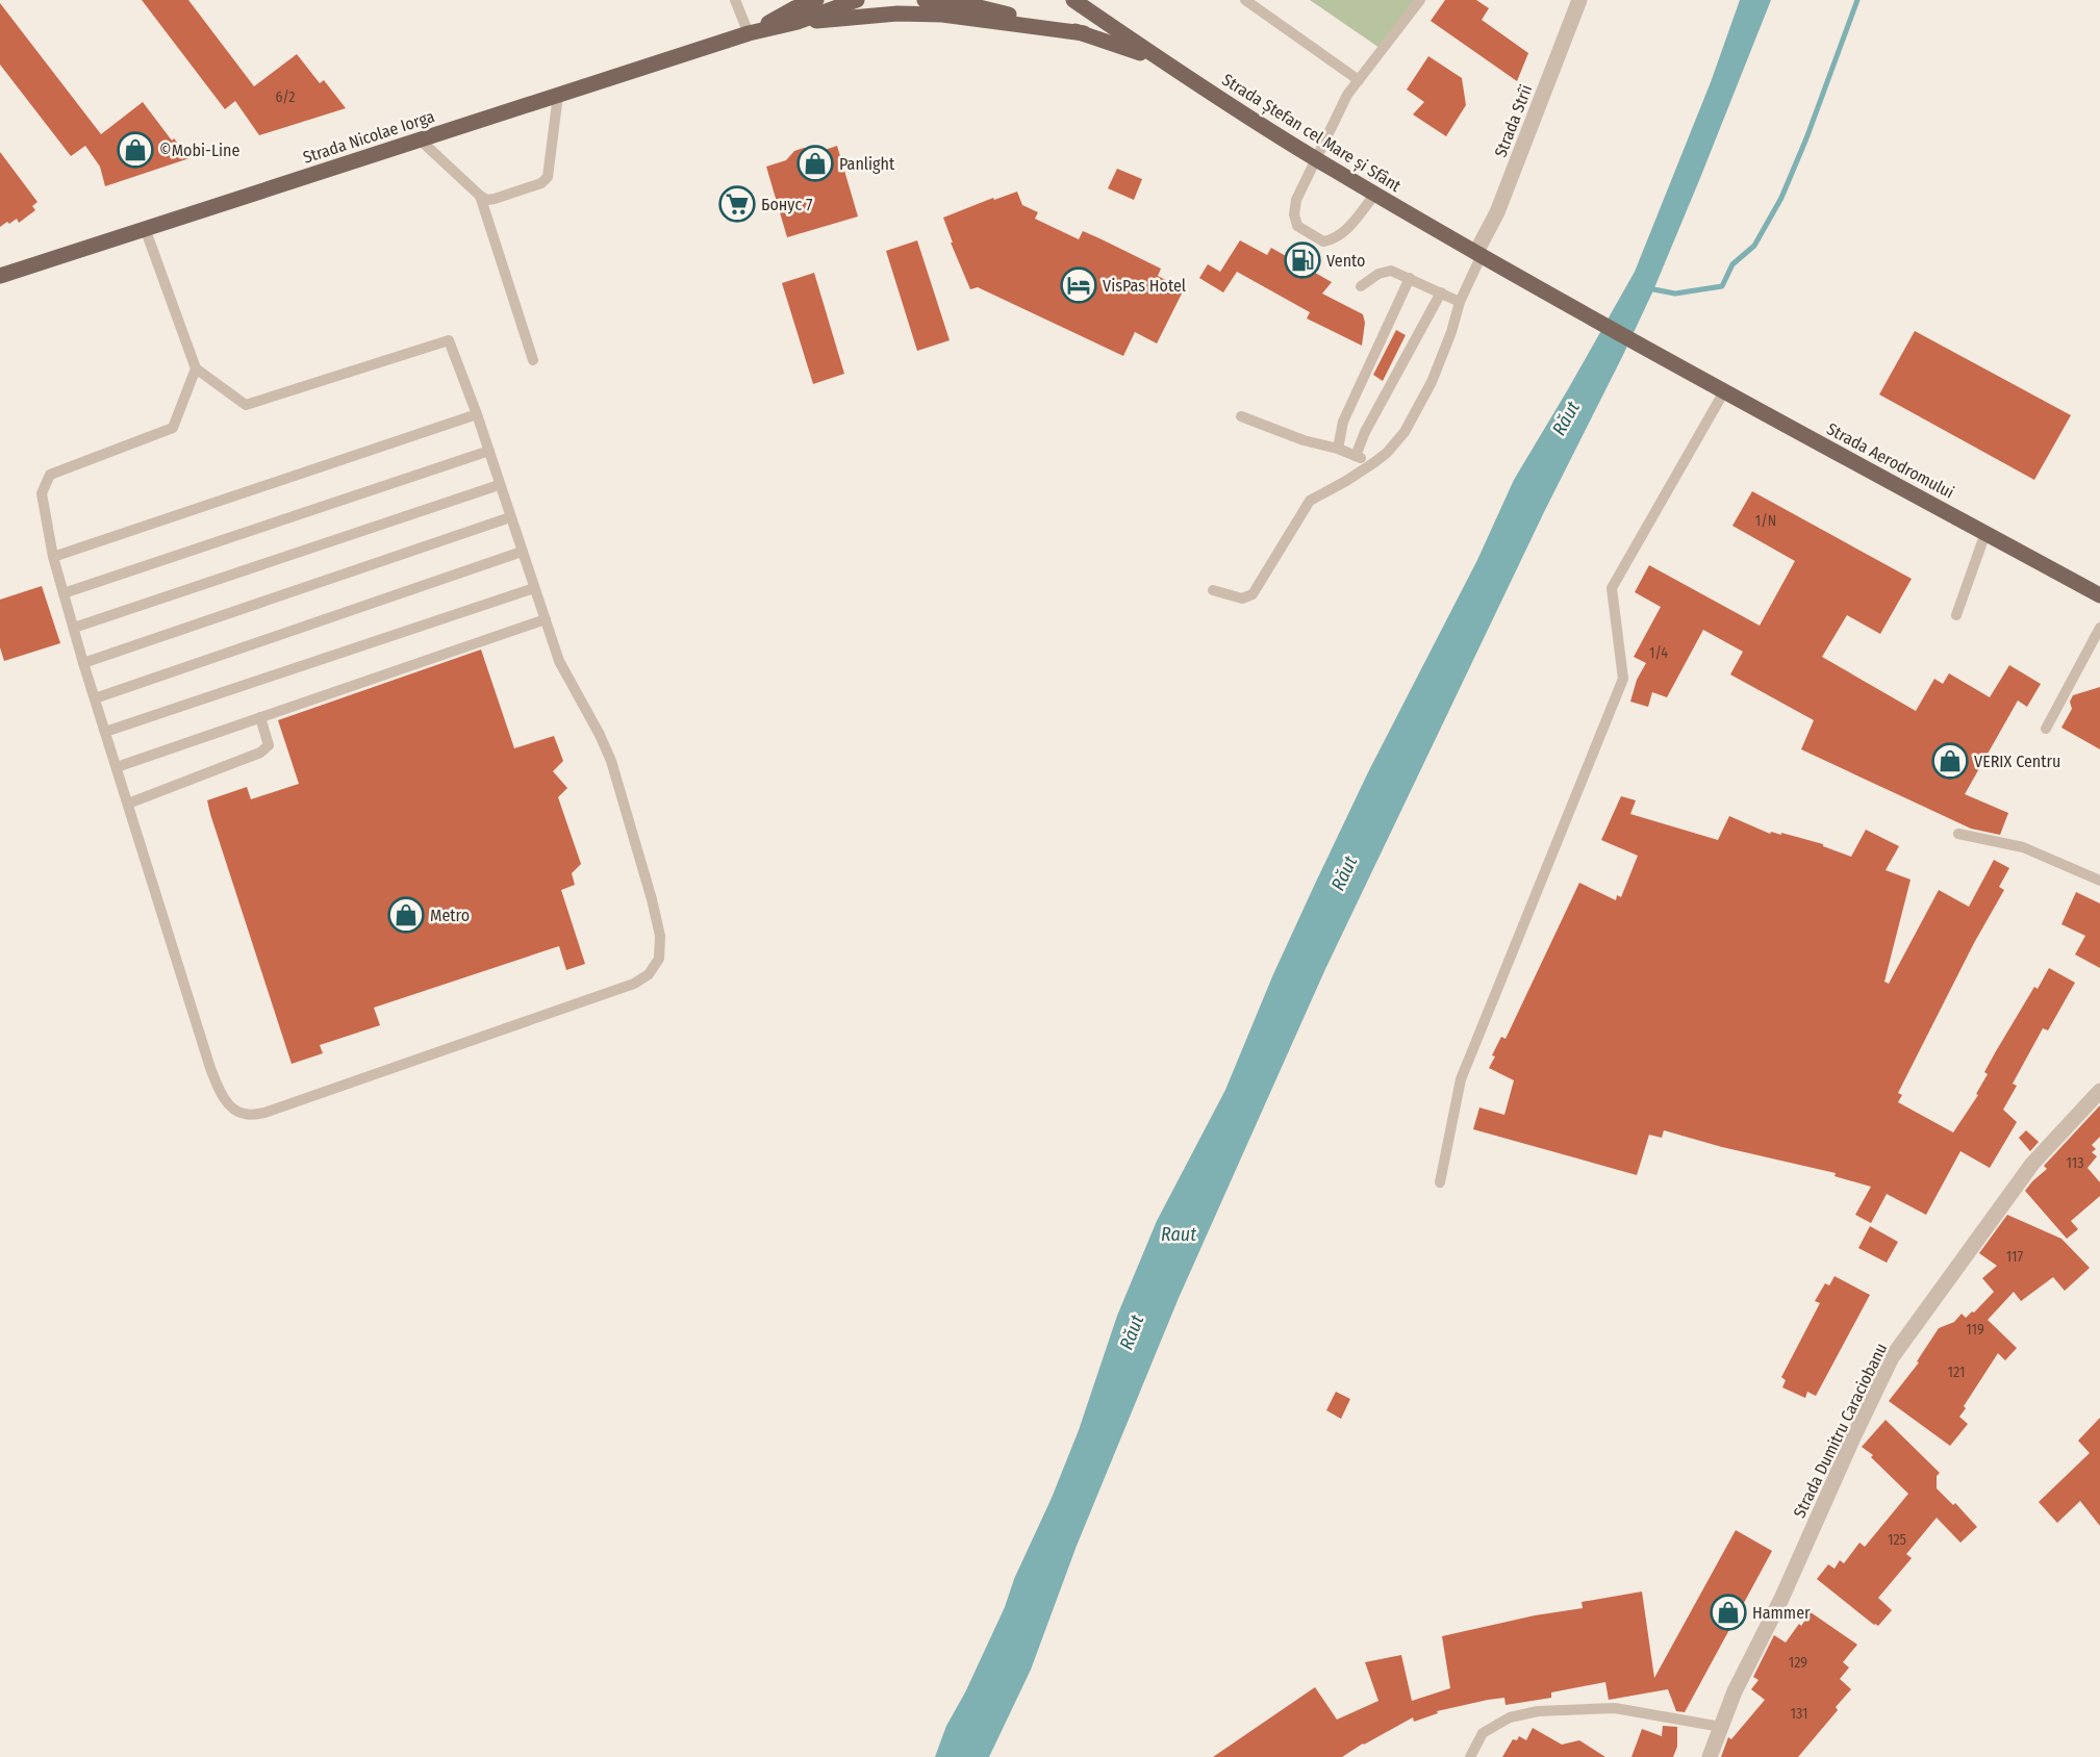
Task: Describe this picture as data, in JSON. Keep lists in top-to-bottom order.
{
  "streets": {
    "main road": ["Strada Ștefan cel Mare și Sfânt", "Strada Nicolae Iorga", "Strada Aerodromului"],
    "street": ["Strada Strîi", "Strada Dumitru Caraciobanu"]
  },
  "crossings": [
    ["Strada Strîi", "Strada Ștefan cel Mare și Sfânt"],
    ["Strada Ștefan cel Mare și Sfânt", "Strada Aerodromului"]
  ],
  "water": ["Răut", "Raut"],
  "places": {
    "shop": [
      "©Mobi-Line",
      "Panlight",
      "VERIX Centru",
      "Metro",
      "Hammer"
    ],
    "supermarket": ["Бонус 7"],
    "fuel station": ["Vento"],
    "hotel": ["VisPas Hotel"]
  },
  "house_numbers": [
    "6/2",
    "1/N",
    "1/4",
    "113",
    "117",
    "119",
    "121",
    "125",
    "129",
    "131"
  ]
}
